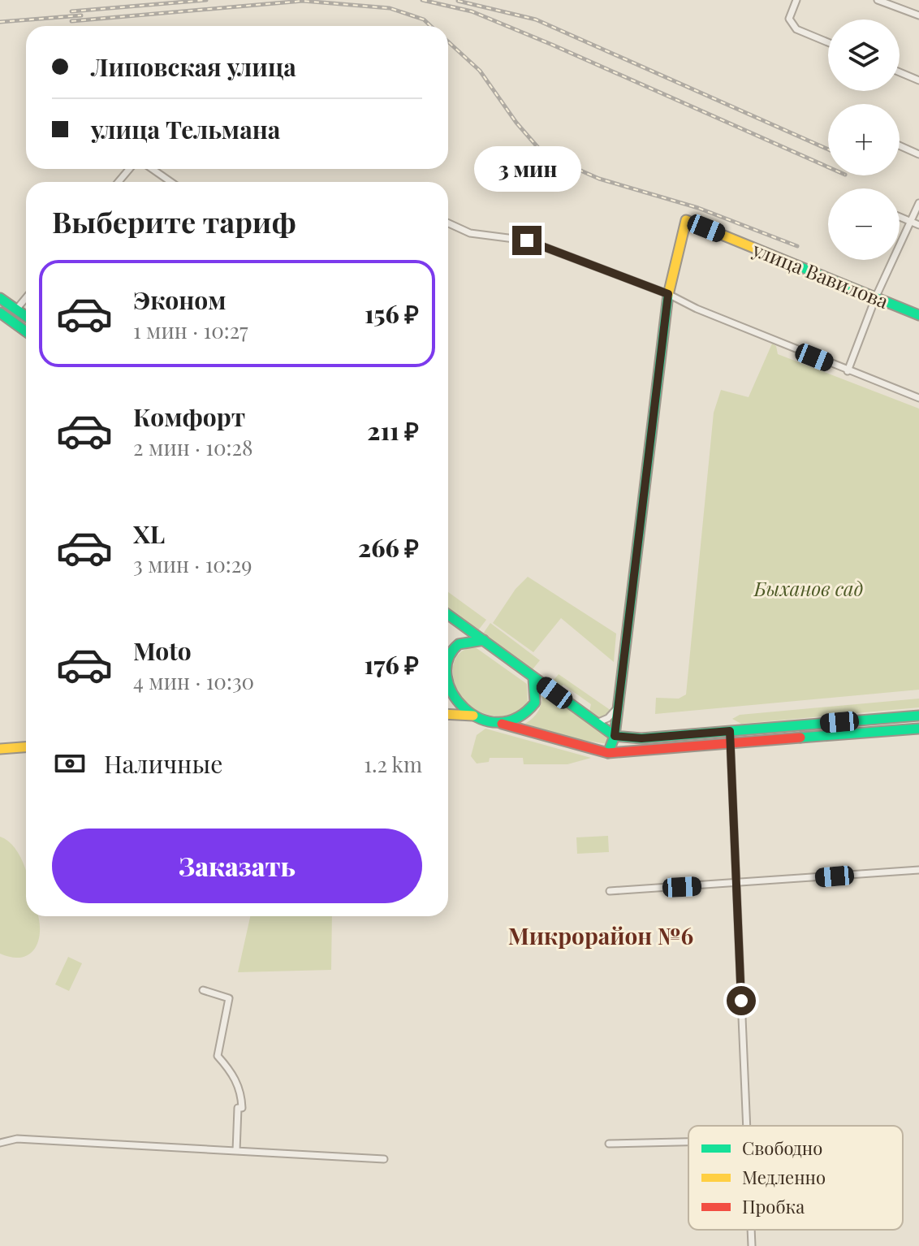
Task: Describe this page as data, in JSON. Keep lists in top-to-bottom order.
{
  "streets": {
    "main road": ["улица Вавилова"]
  },
  "districts": ["Микрорайон №6"],
  "parks": ["Быханов сад"],
  "legend": ["Свободно", "Медленно", "Пробка"],
  "page": {
    "map_buttons": ["+", "−"],
    "banner": ["Липовская улица", "улица Тельмана"],
    "bubble": "3 мин",
    "heading": "Выберите тариф",
    "list": [
      {
        "name": "Эконом",
        "note": "1 мин · 10:27",
        "value": "156 ₽"
      },
      {
        "name": "Комфорт",
        "note": "2 мин · 10:28",
        "value": "211 ₽"
      },
      {
        "name": "XL",
        "note": "3 мин · 10:29",
        "value": "266 ₽"
      },
      {
        "name": "Moto",
        "note": "4 мин · 10:30",
        "value": "176 ₽"
      }
    ],
    "pay": ["Наличные", "1.2 km"],
    "buttons": "Заказать"
  }
}
